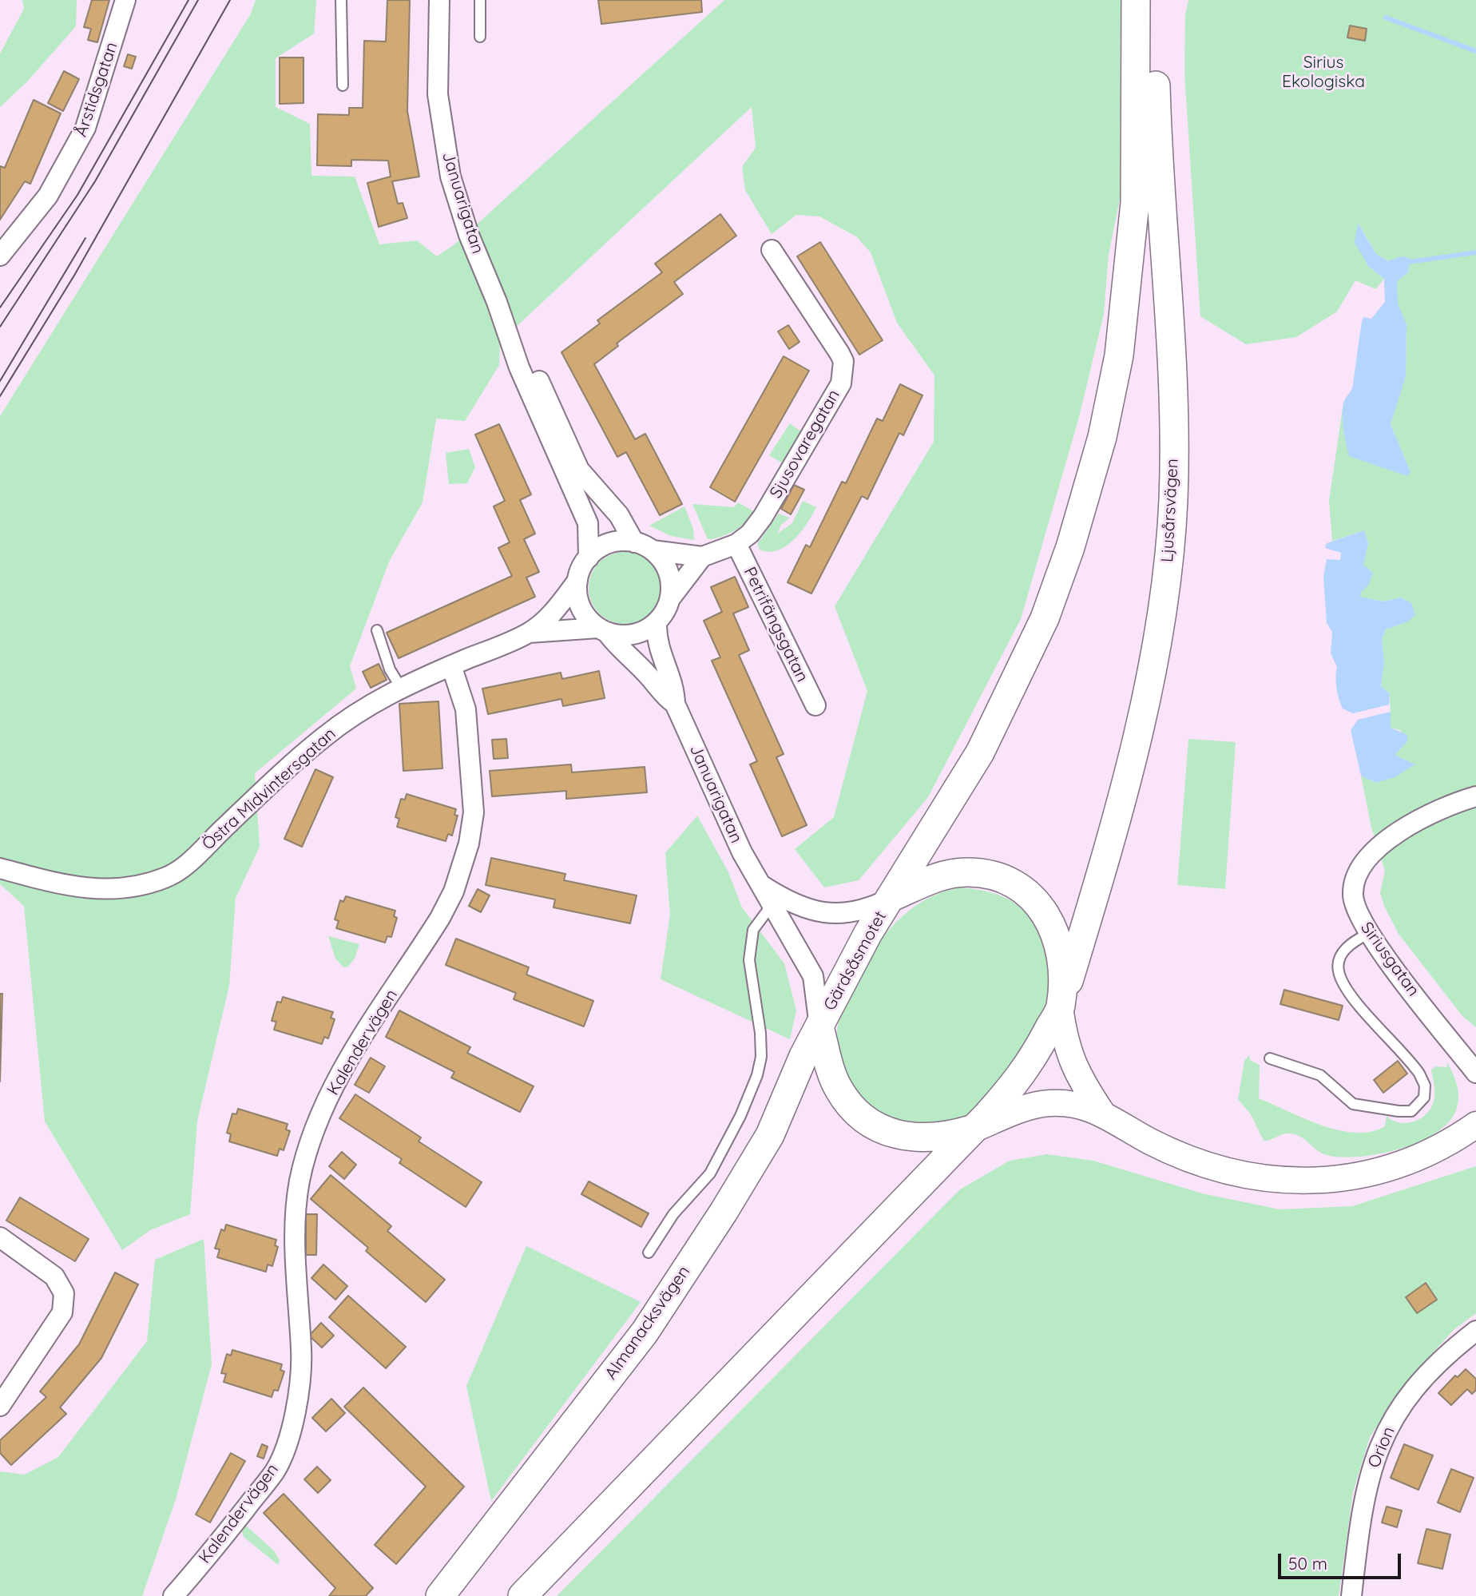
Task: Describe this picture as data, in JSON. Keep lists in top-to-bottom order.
{
  "streets": {
    "main road": ["Ljusårsvägen", "Gärdsåsmotet", "Almanacksvägen"],
    "street": [
      "Årstidsgatan",
      "Januarigatan",
      "Sjusovaregatan",
      "Petrifängsgatan",
      "Östra Midvintersgatan",
      "Siriusgatan",
      "Kalendervägen",
      "Orion"
    ]
  },
  "crossings": [
    ["Januarigatan", "Sjusovaregatan"],
    ["Januarigatan", "Östra Midvintersgatan"],
    ["Januarigatan", "Gärdsåsmotet"],
    ["Januarigatan", "Almanacksvägen"],
    ["Sjusovaregatan", "Petrifängsgatan"],
    ["Sjusovaregatan", "Östra Midvintersgatan"],
    ["Ljusårsvägen", "Gärdsåsmotet"],
    ["Östra Midvintersgatan", "Kalendervägen"],
    ["Gärdsåsmotet", "Almanacksvägen"]
  ],
  "parks": ["Sirius Ekologiska"],
  "scale_bar": "50 m"
}
